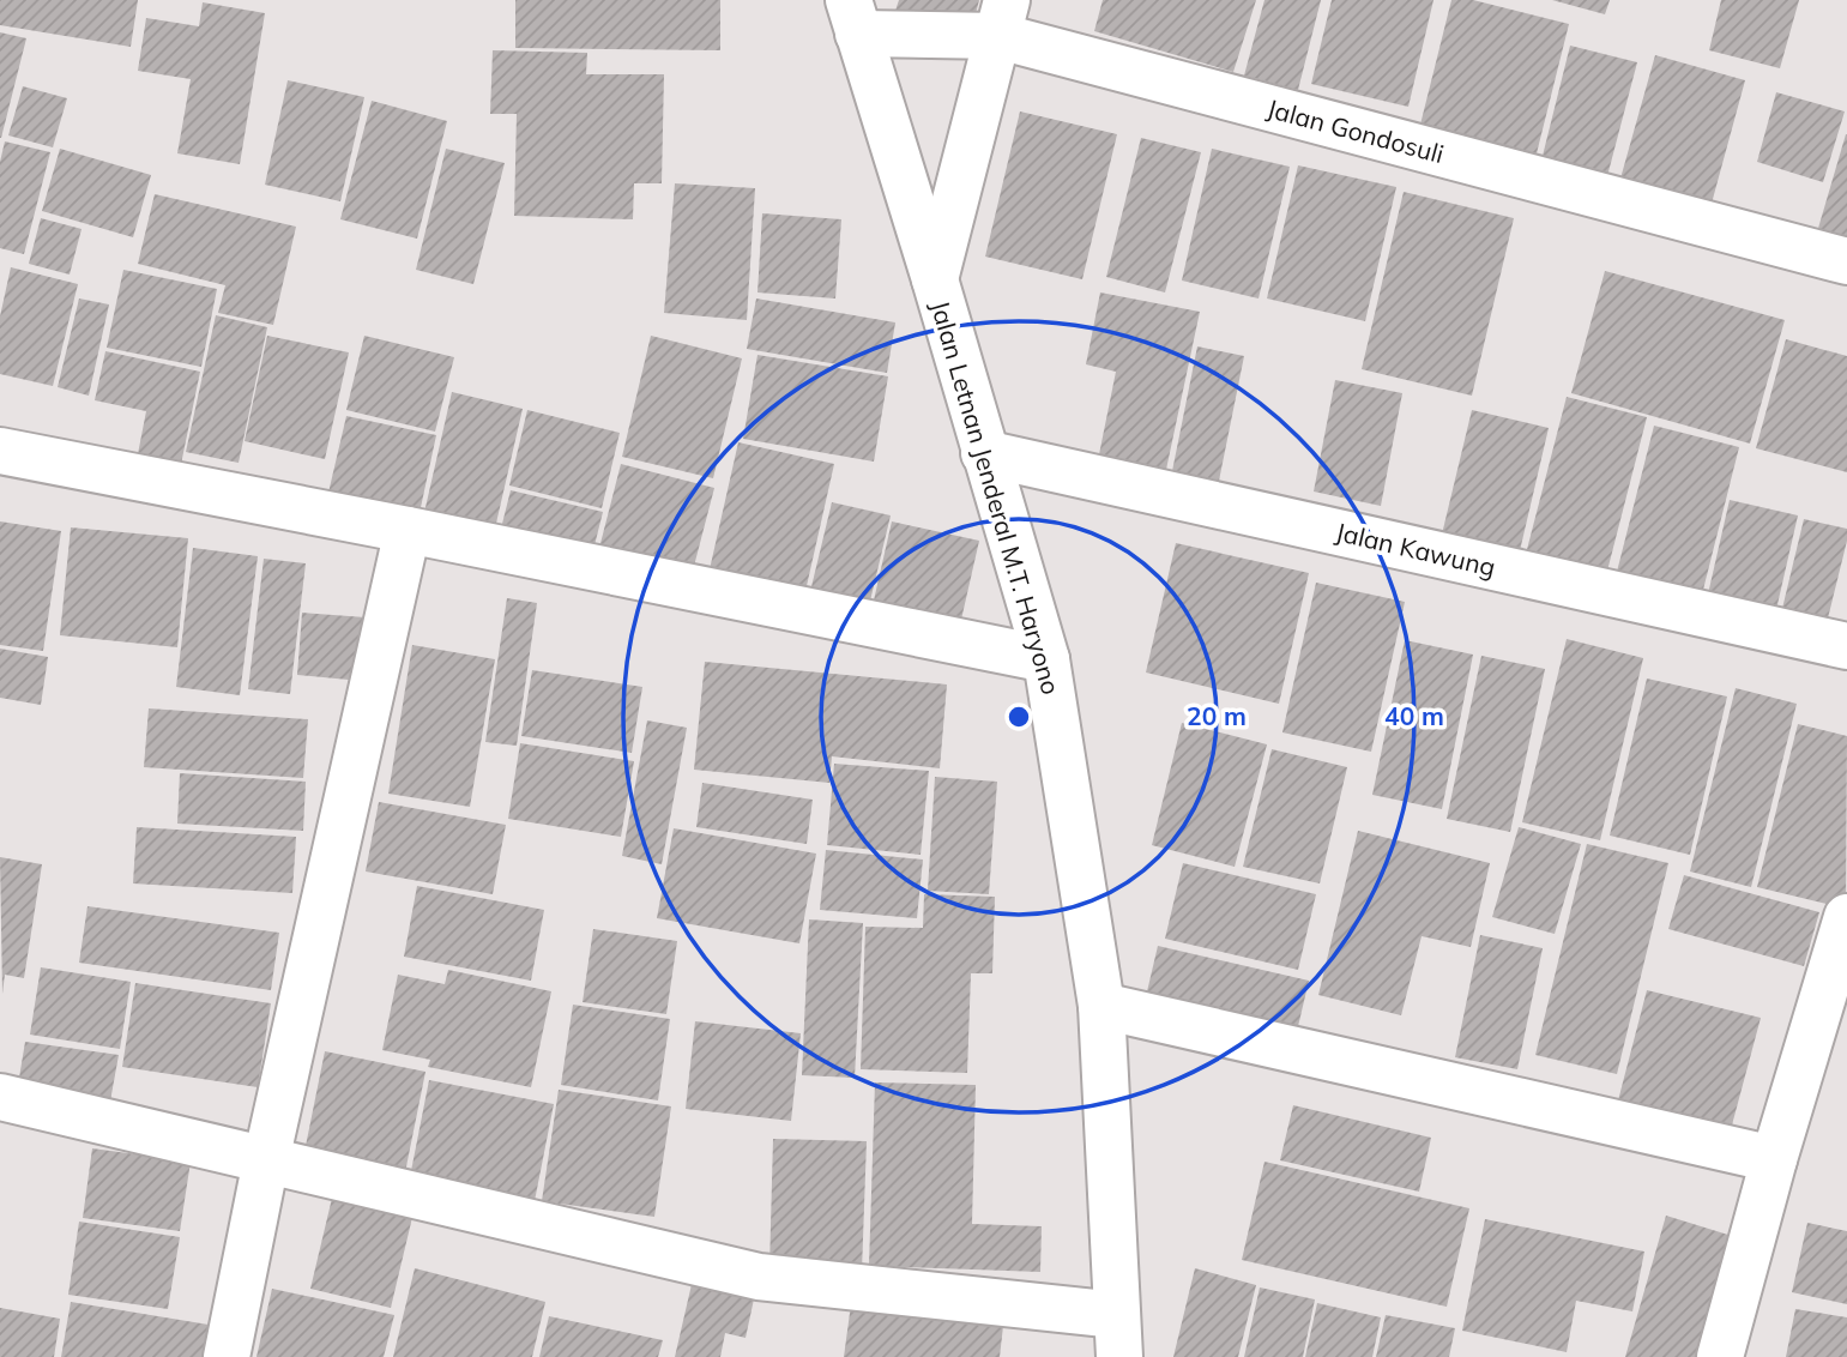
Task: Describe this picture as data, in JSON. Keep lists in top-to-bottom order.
{
  "streets": {
    "main road": ["Jalan Gondosuli", "Jalan Letnan Jenderal M.T. Haryono", "Jalan Kawung"]
  },
  "crossings": [
    ["Jalan Gondosuli", "Jalan Letnan Jenderal M.T. Haryono"],
    ["Jalan Letnan Jenderal M.T. Haryono", "Jalan Kawung"]
  ],
  "rings": ["20 m", "40 m"]
}
